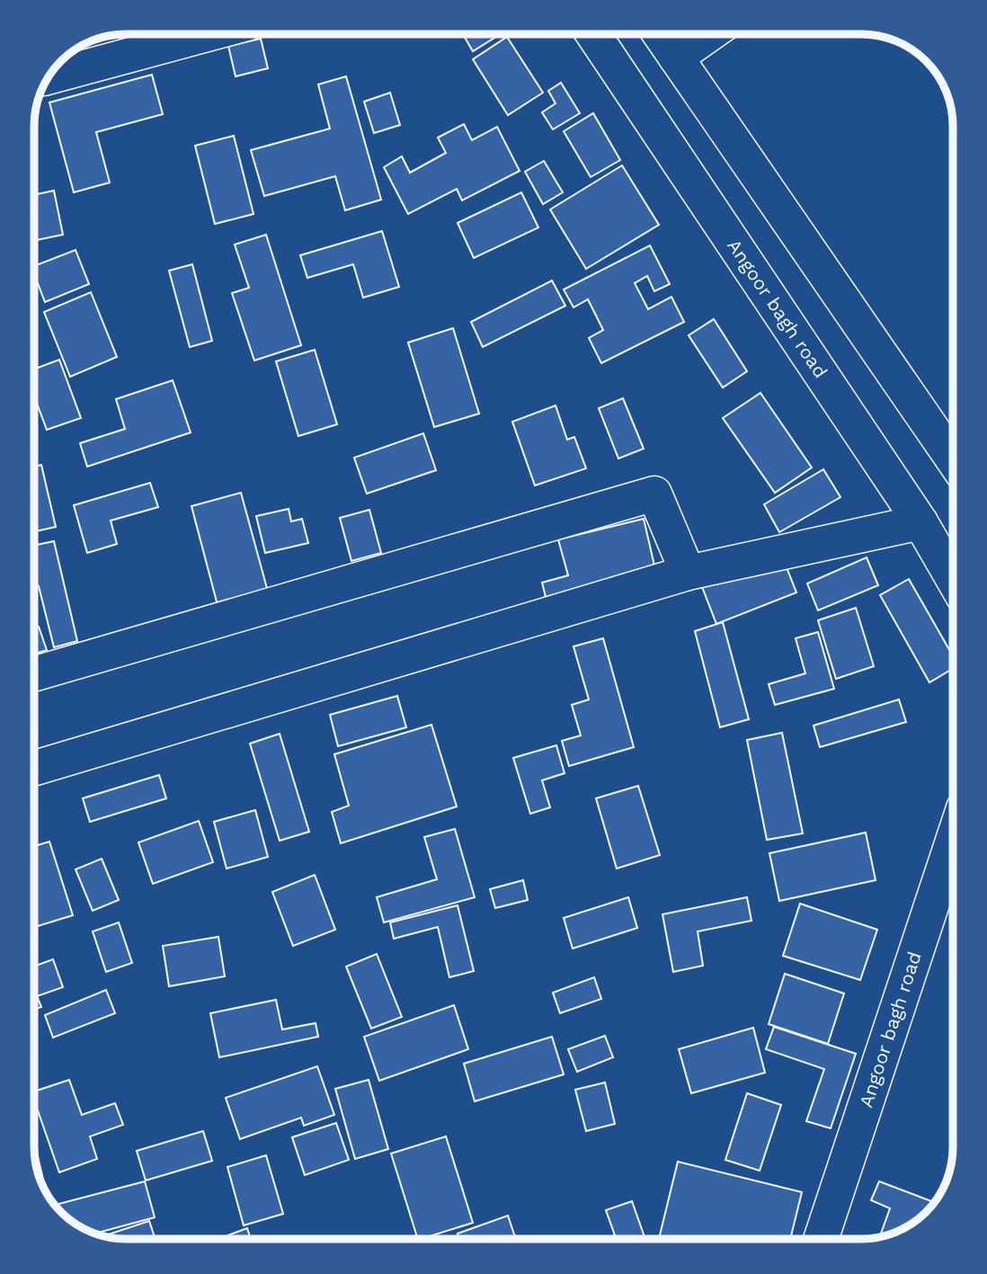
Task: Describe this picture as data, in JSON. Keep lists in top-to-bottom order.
{
  "streets": {
    "street": ["Angoor bagh road"]
  }
}
